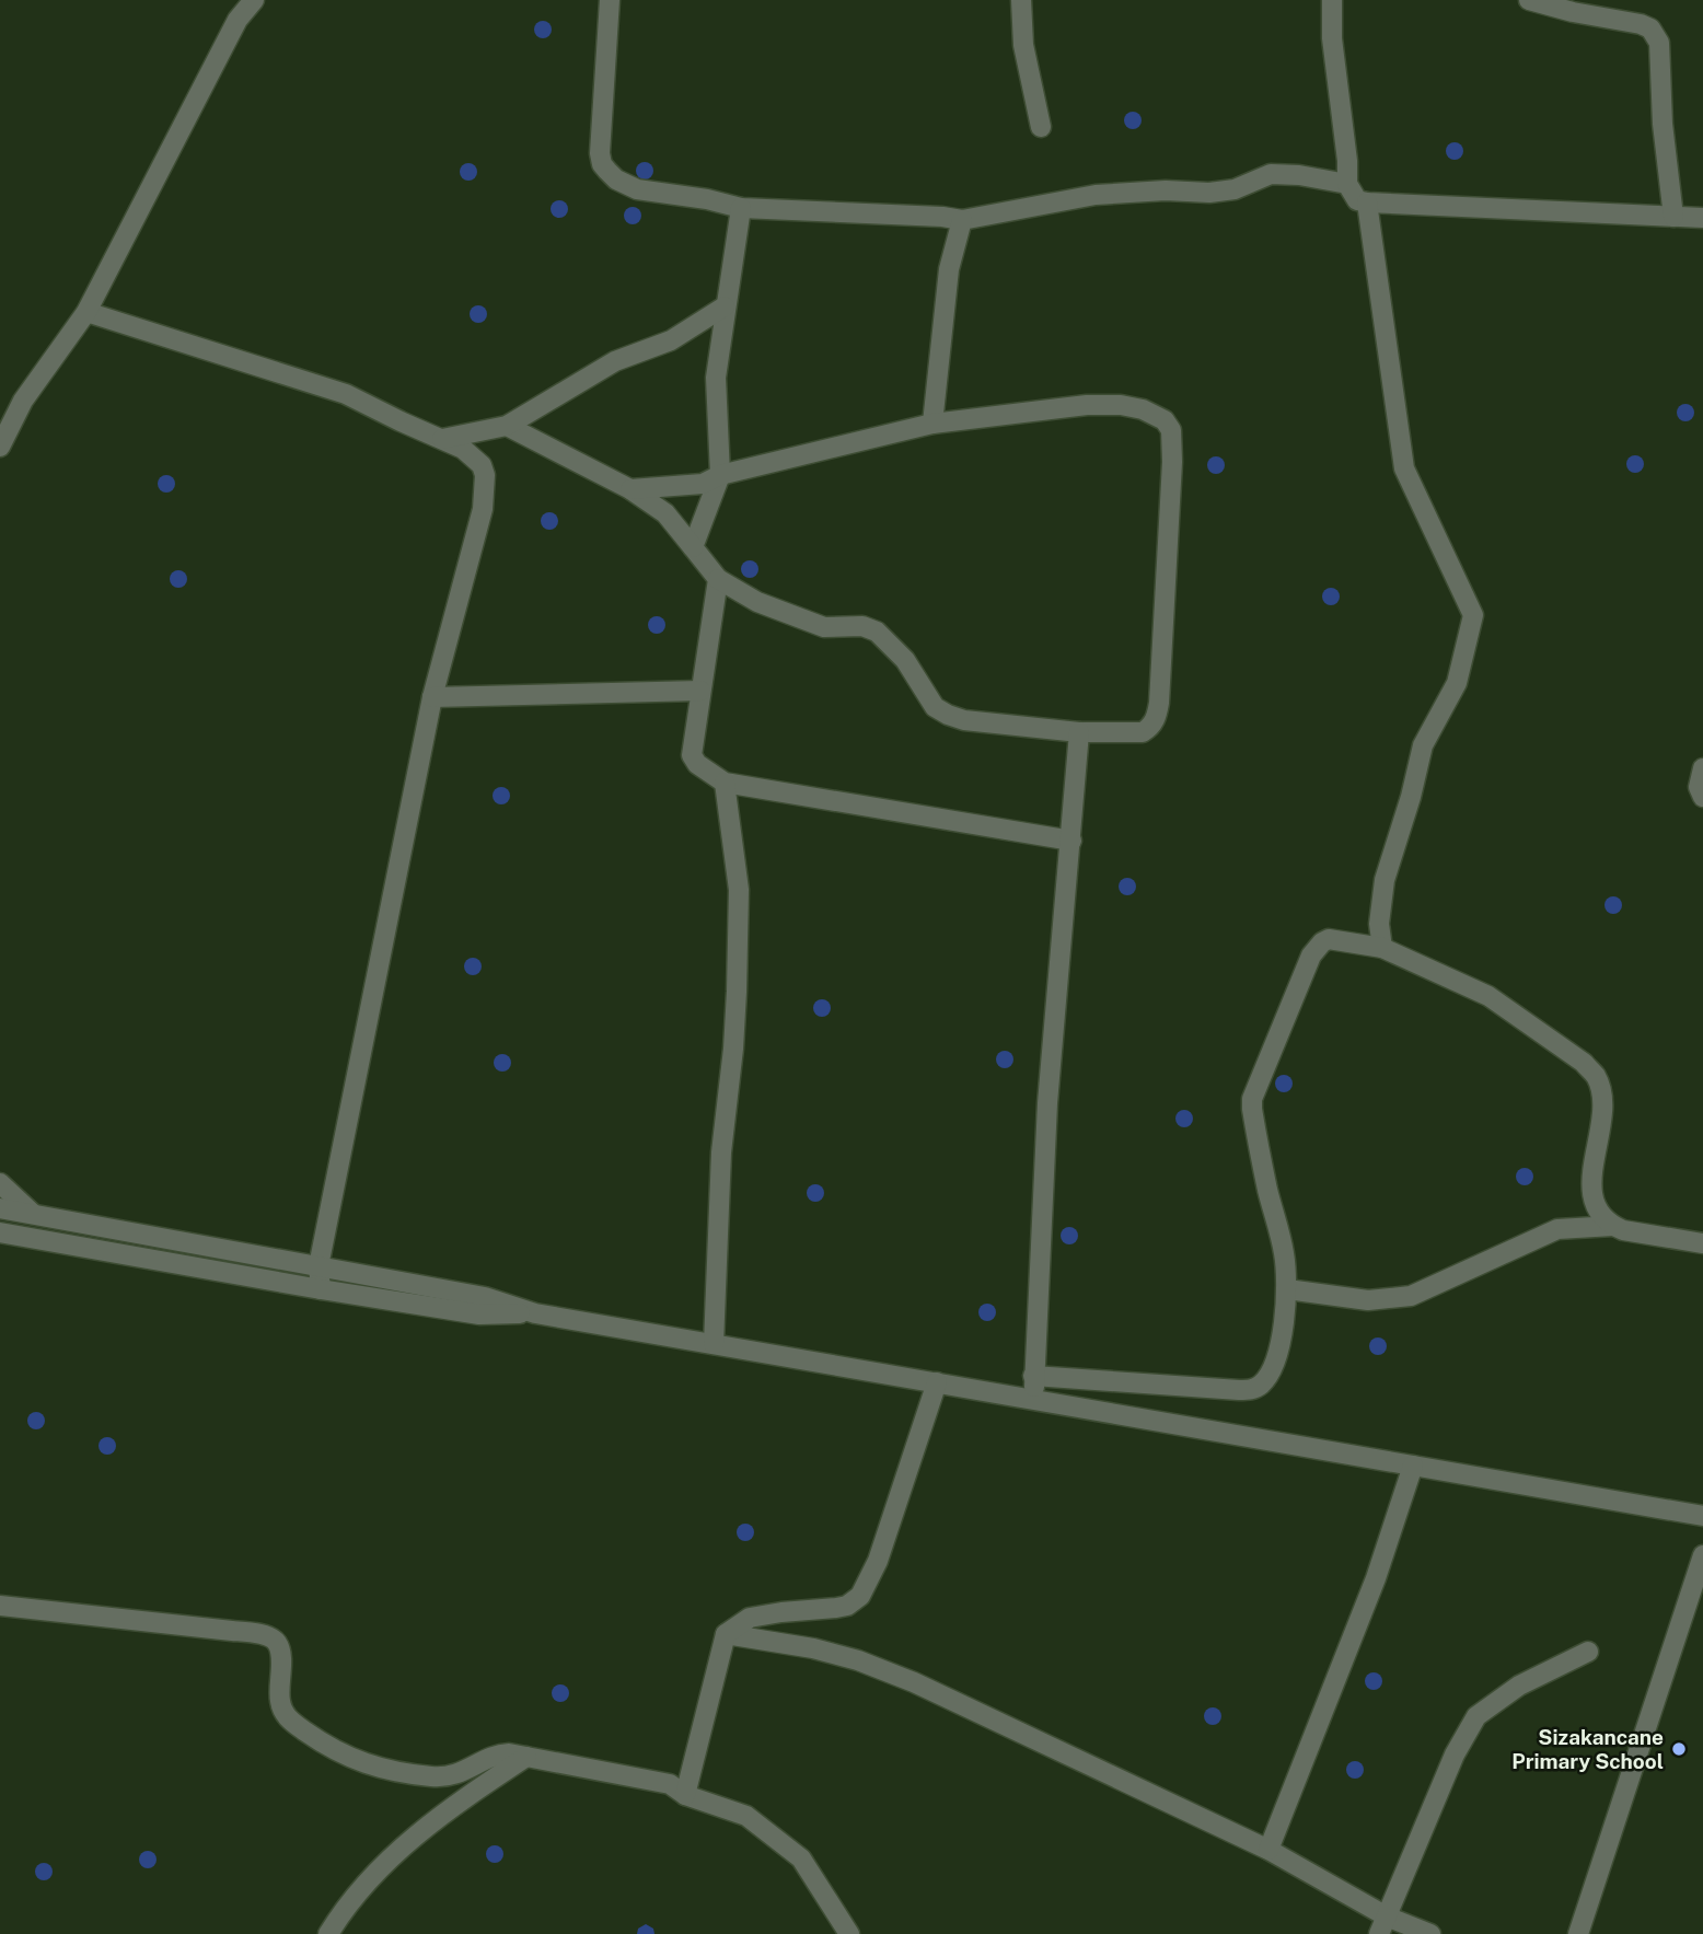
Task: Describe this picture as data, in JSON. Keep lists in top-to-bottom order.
{
  "places": ["Sizakancane Primary School"]
}
